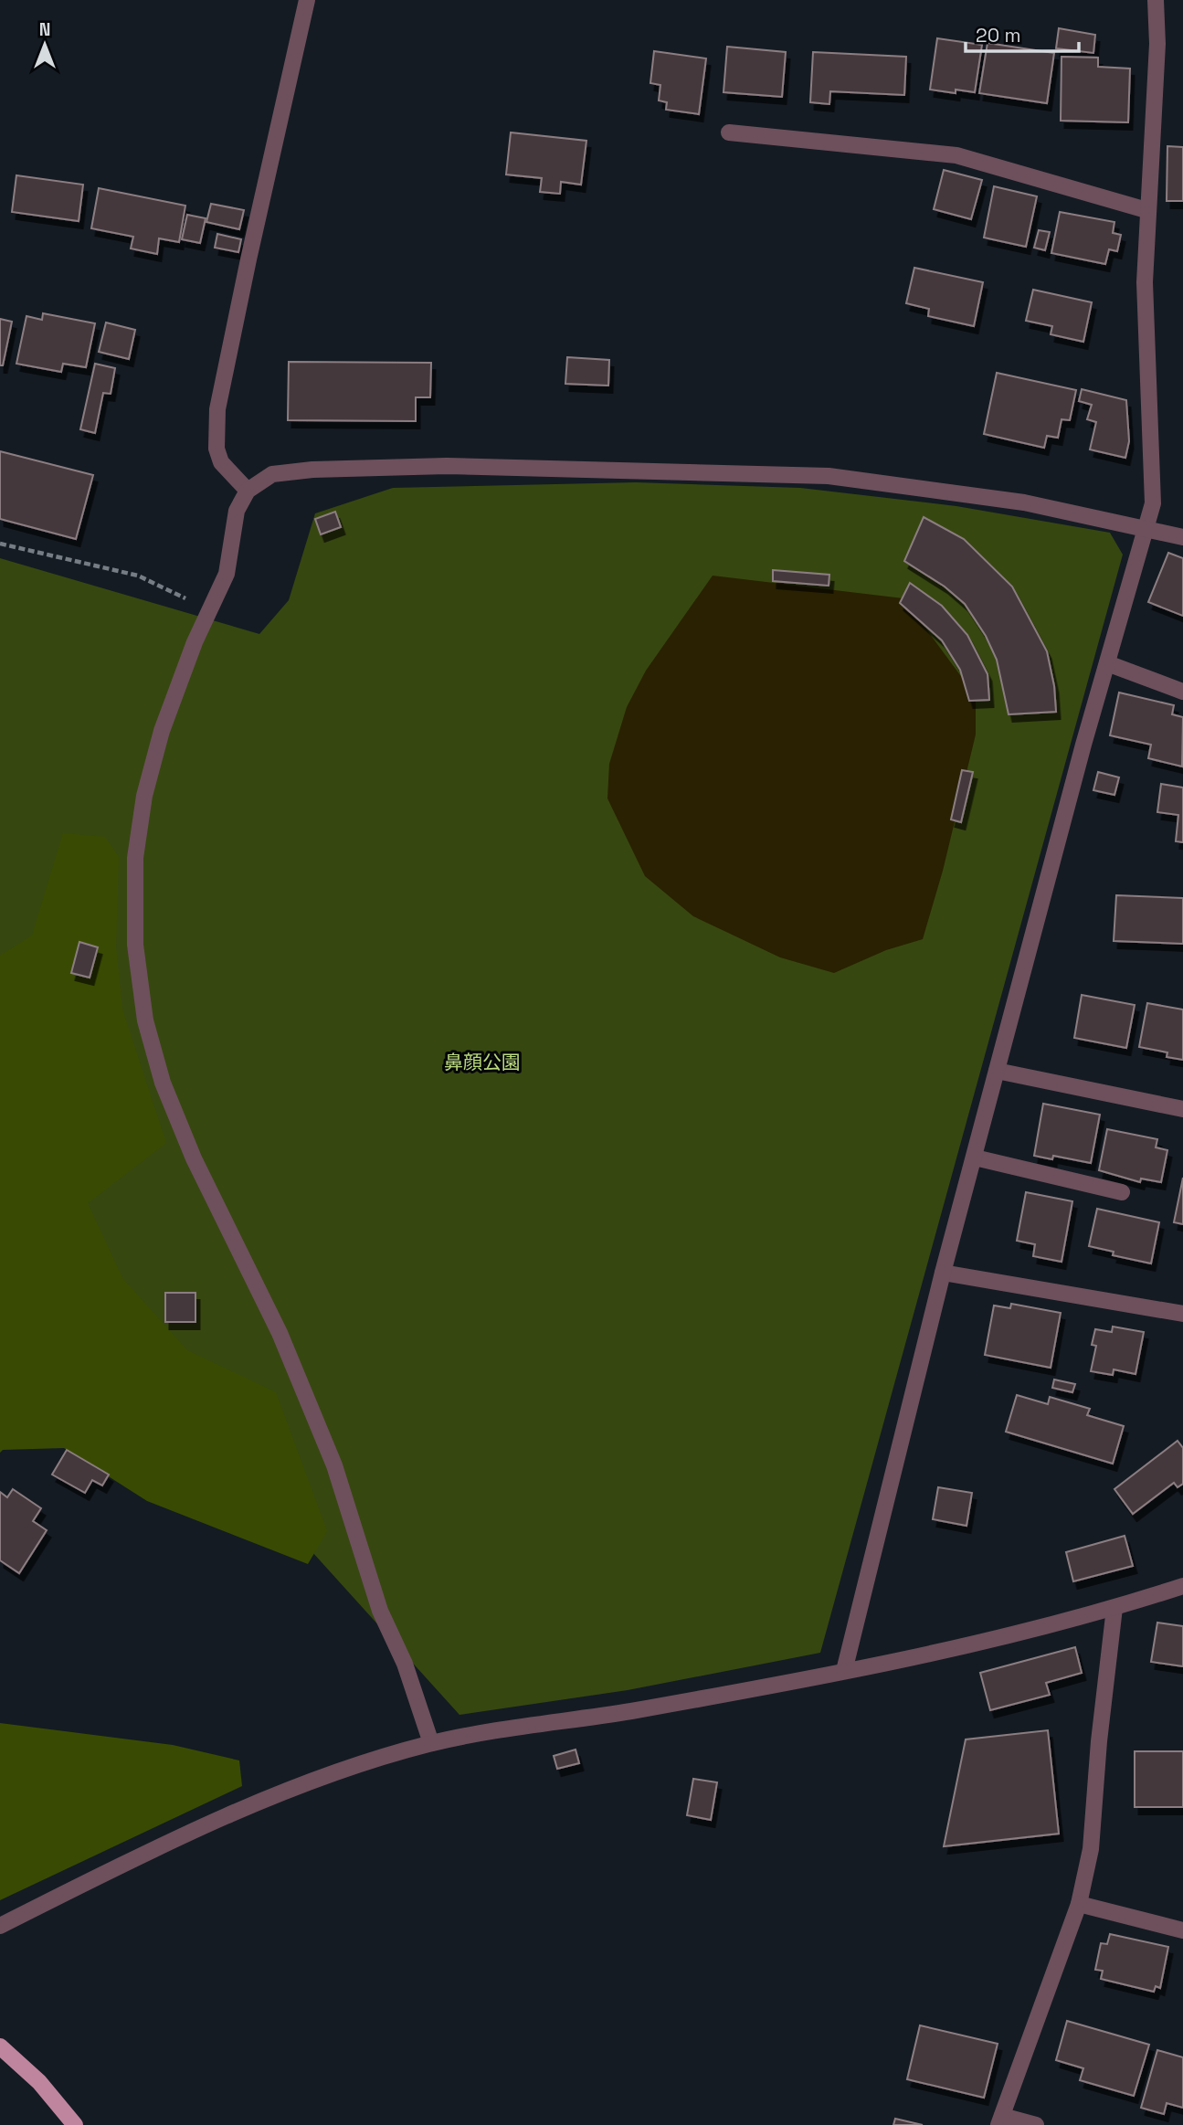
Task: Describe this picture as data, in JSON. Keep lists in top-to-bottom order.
{
  "parks": ["鼻顔公園"],
  "scale_bar": "20 m",
  "north": "top"
}
